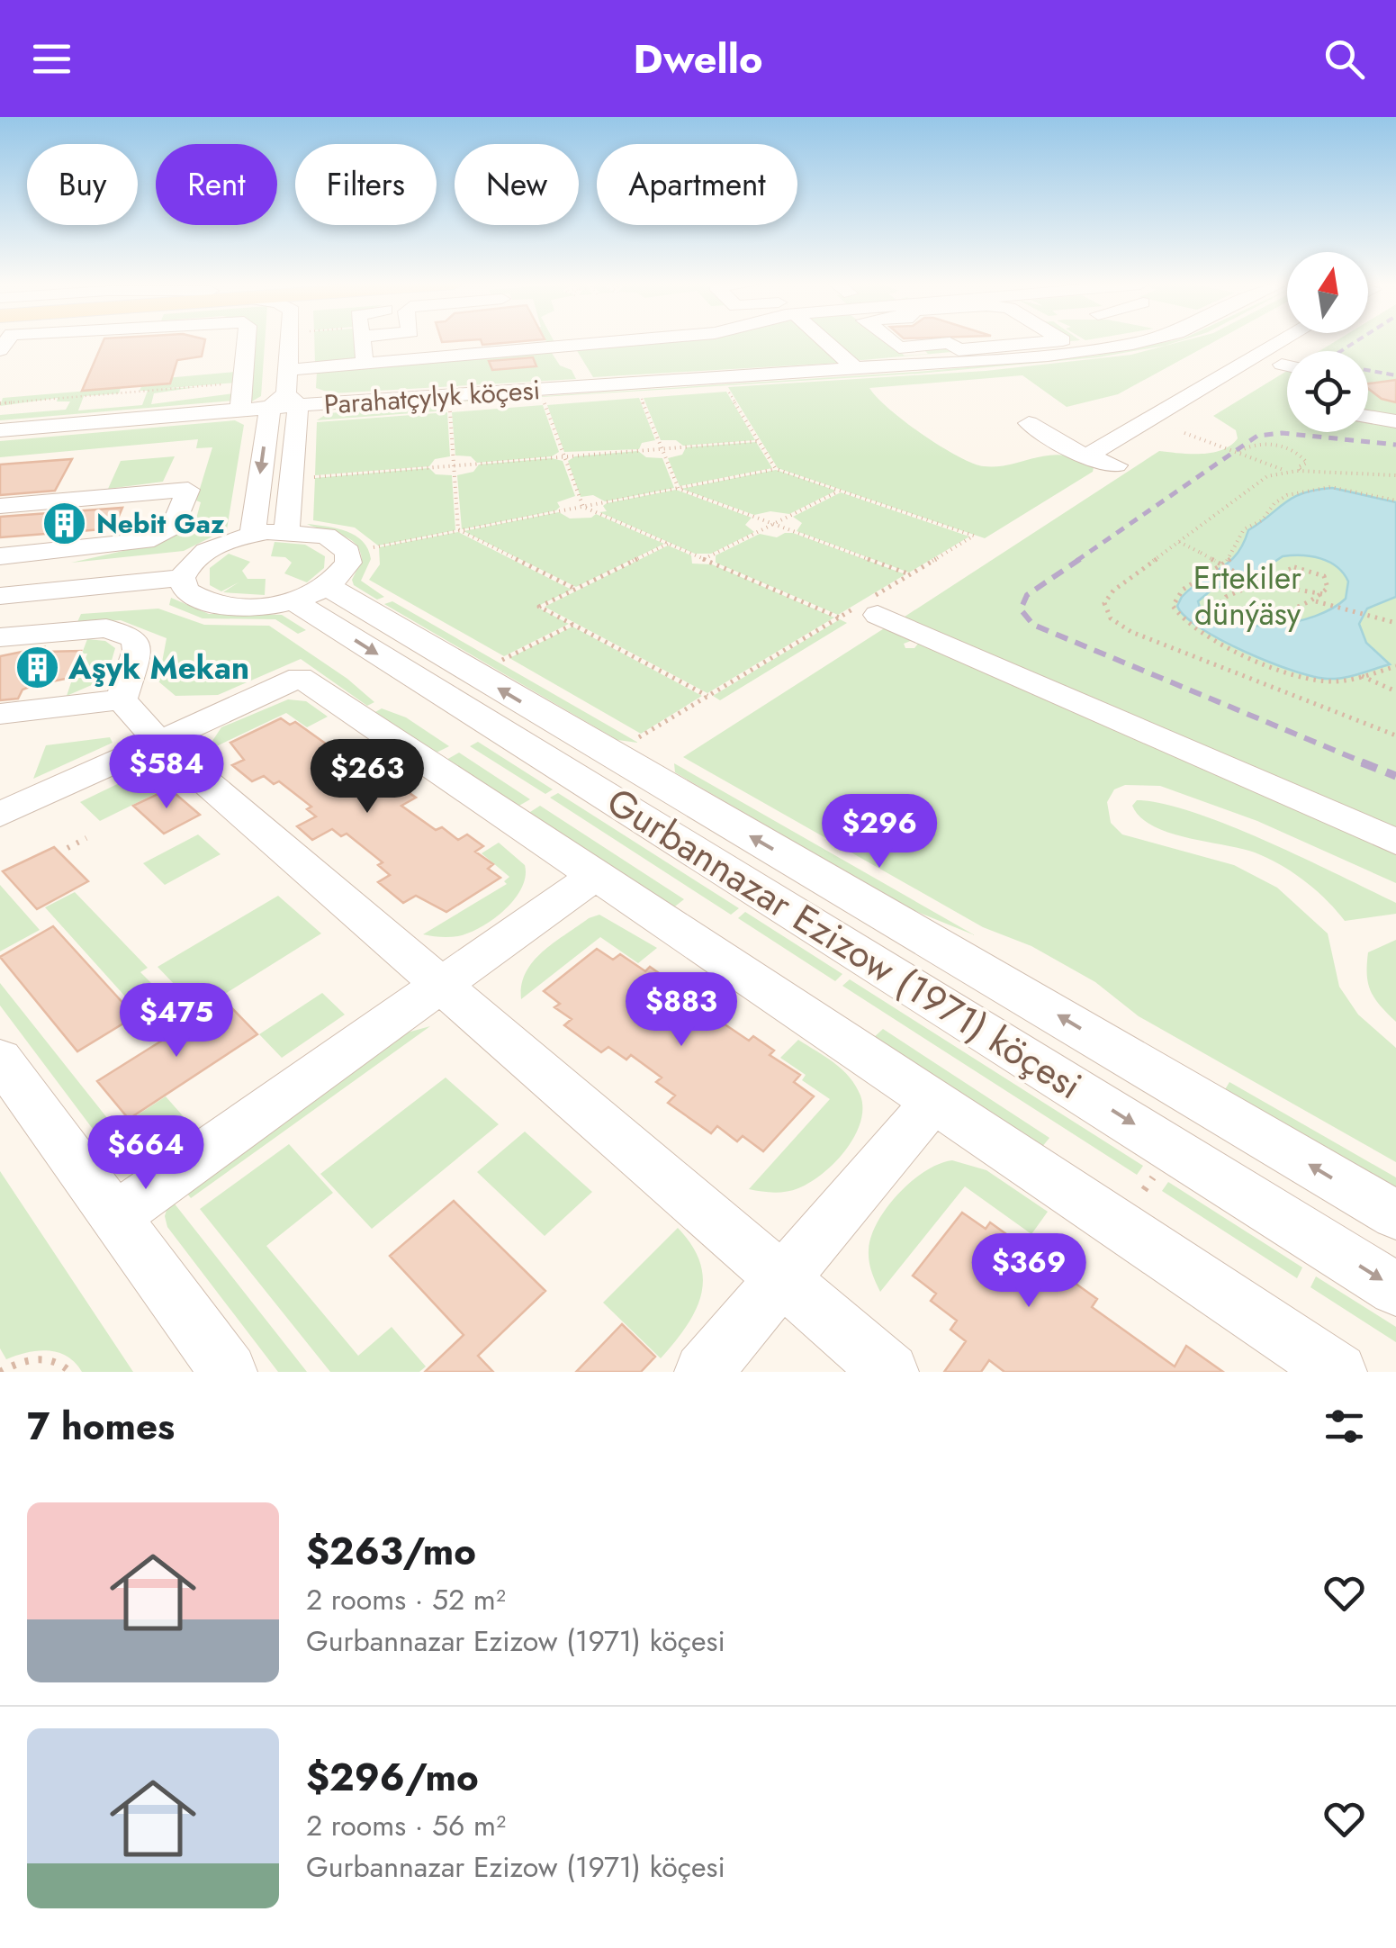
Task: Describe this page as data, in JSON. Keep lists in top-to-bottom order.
{
  "streets": {
    "street": ["Parahatçylyk köçesi", "Gurbannazar Ezizow (1971) köçesi"]
  },
  "parks": ["Ertekiler dünýäsy"],
  "places": {
    "building": ["Nebit Gaz", "Aşyk Mekan"]
  },
  "north": "top",
  "page": {
    "header": "Dwello",
    "chip": [
      "Buy",
      "Rent",
      "Filters",
      "New",
      "Apartment"
    ],
    "price": [
      "$584",
      "$263",
      "$296",
      "$883",
      "$475",
      "$664",
      "$369"
    ],
    "heading": "7 homes",
    "list": [
      {
        "name": "$263/mo",
        "note": "2 rooms · 52 m² · Gurbannazar Ezizow (1971) köçesi"
      },
      {
        "name": "$296/mo",
        "note": "2 rooms · 56 m² · Gurbannazar Ezizow (1971) köçesi"
      }
    ]
  }
}
